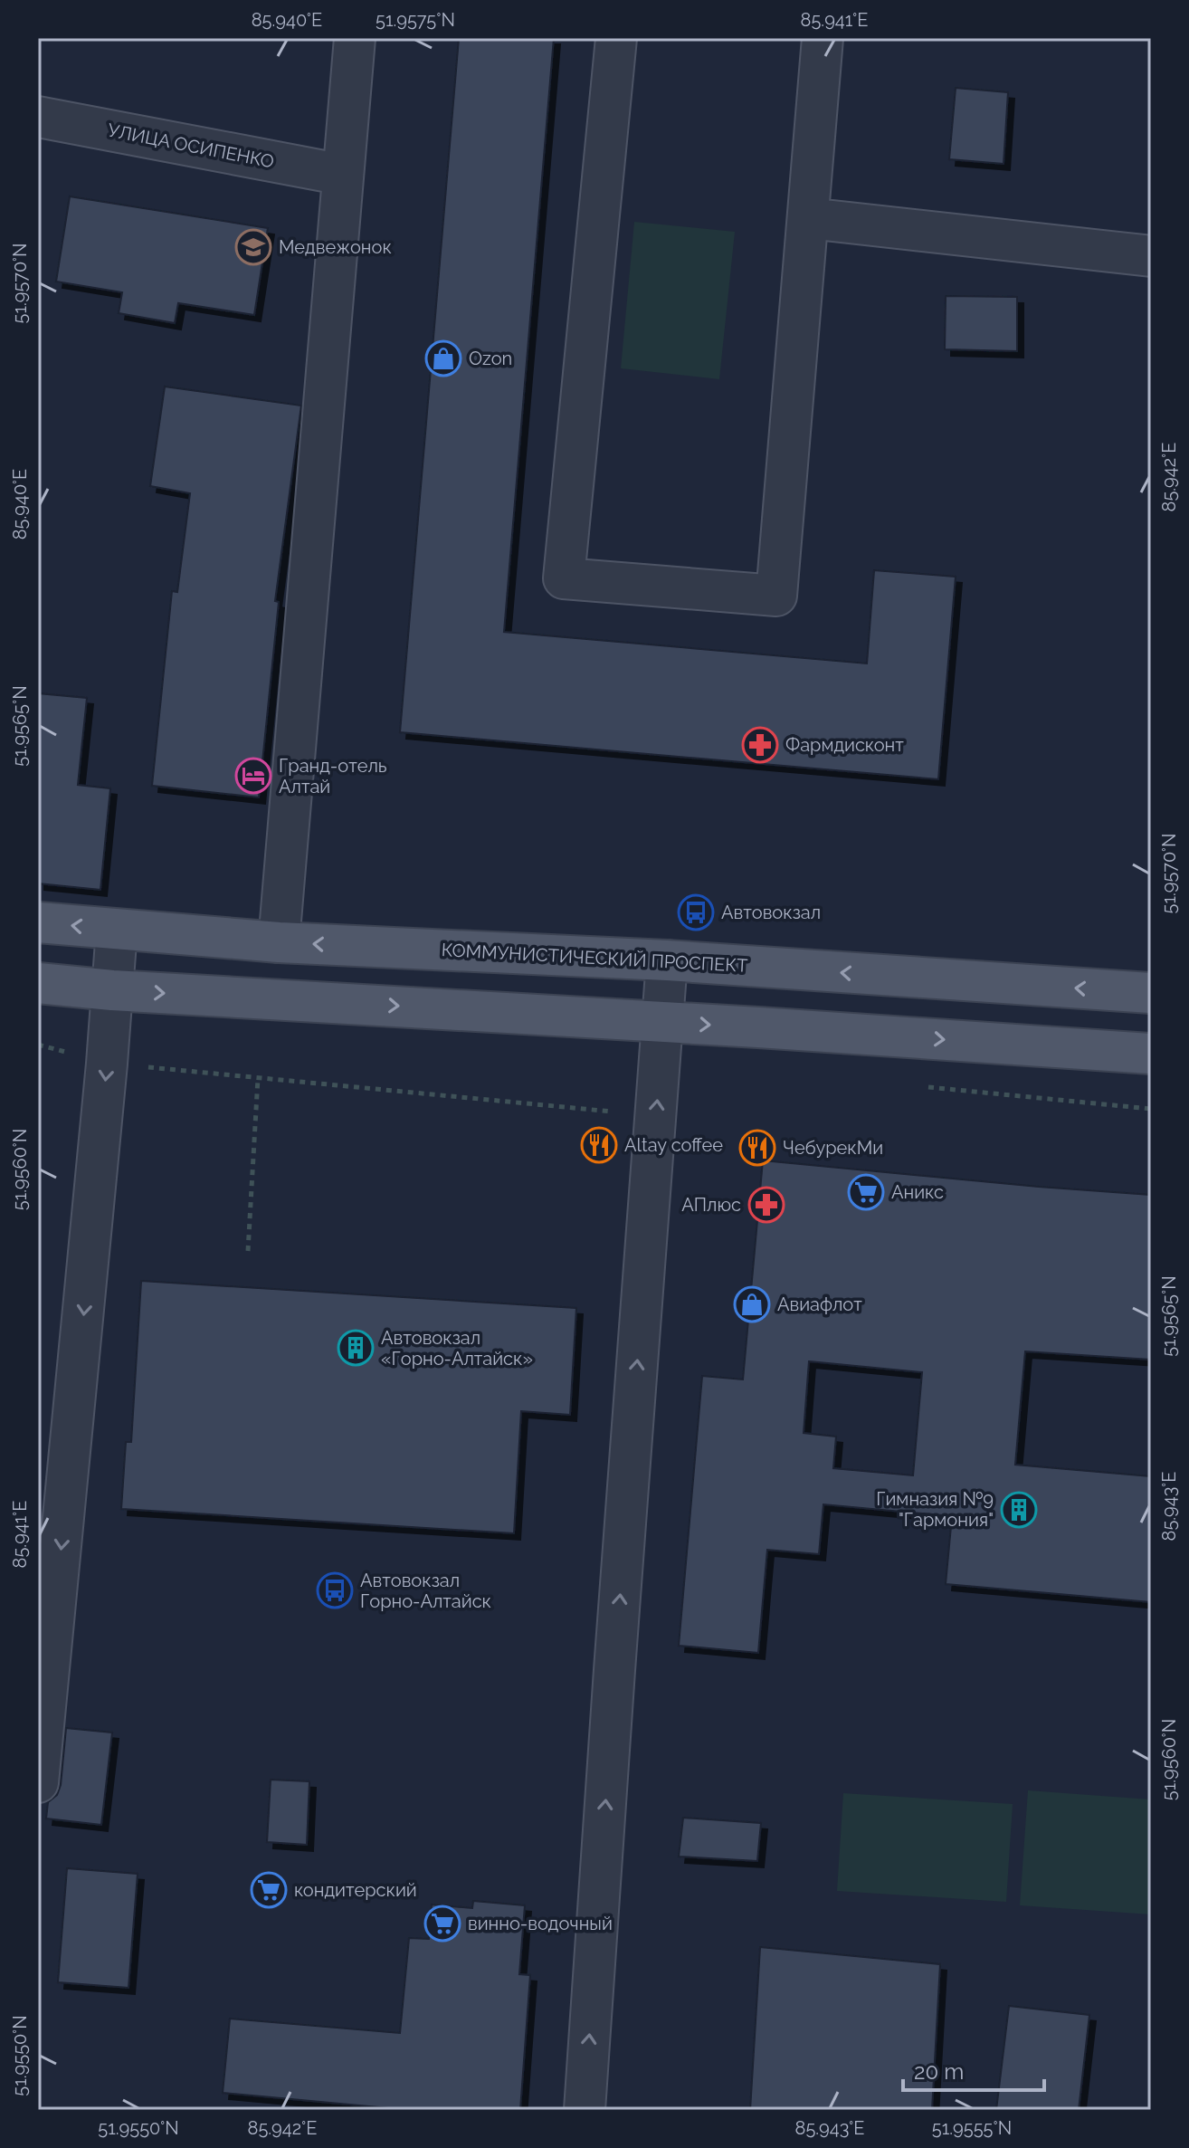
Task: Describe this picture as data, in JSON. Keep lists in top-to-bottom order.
{
  "streets": {
    "main road": ["КОММУНИСТИЧЕСКИЙ ПРОСПЕКТ"],
    "street": ["УЛИЦА ОСИПЕНКО"]
  },
  "places": {
    "school or university": ["Медвежонок"],
    "shop": ["Ozon", "Авиафлот"],
    "pharmacy": ["Фармдисконт", "АПлюс"],
    "hotel": ["Гранд-отель Алтай"],
    "bus stop": ["Автовокзал", "Автовокзал Горно-Алтайск"],
    "restaurant": ["Altay coffee", "ЧебурекМи"],
    "supermarket": ["Аникс", "кондитерский", "винно-водочный"],
    "building": ["Автовокзал «Горно-Алтайск»", "Гимназия №9 \"Гармония\""]
  },
  "scale_bar": "20 m",
  "coordinates": [
    "85.940°E",
    "51.9575°N",
    "85.941°E",
    "51.9570°N",
    "85.942°E",
    "51.9565°N",
    "51.9560°N",
    "85.943°E",
    "51.9550°N",
    "51.9555°N"
  ]
}
